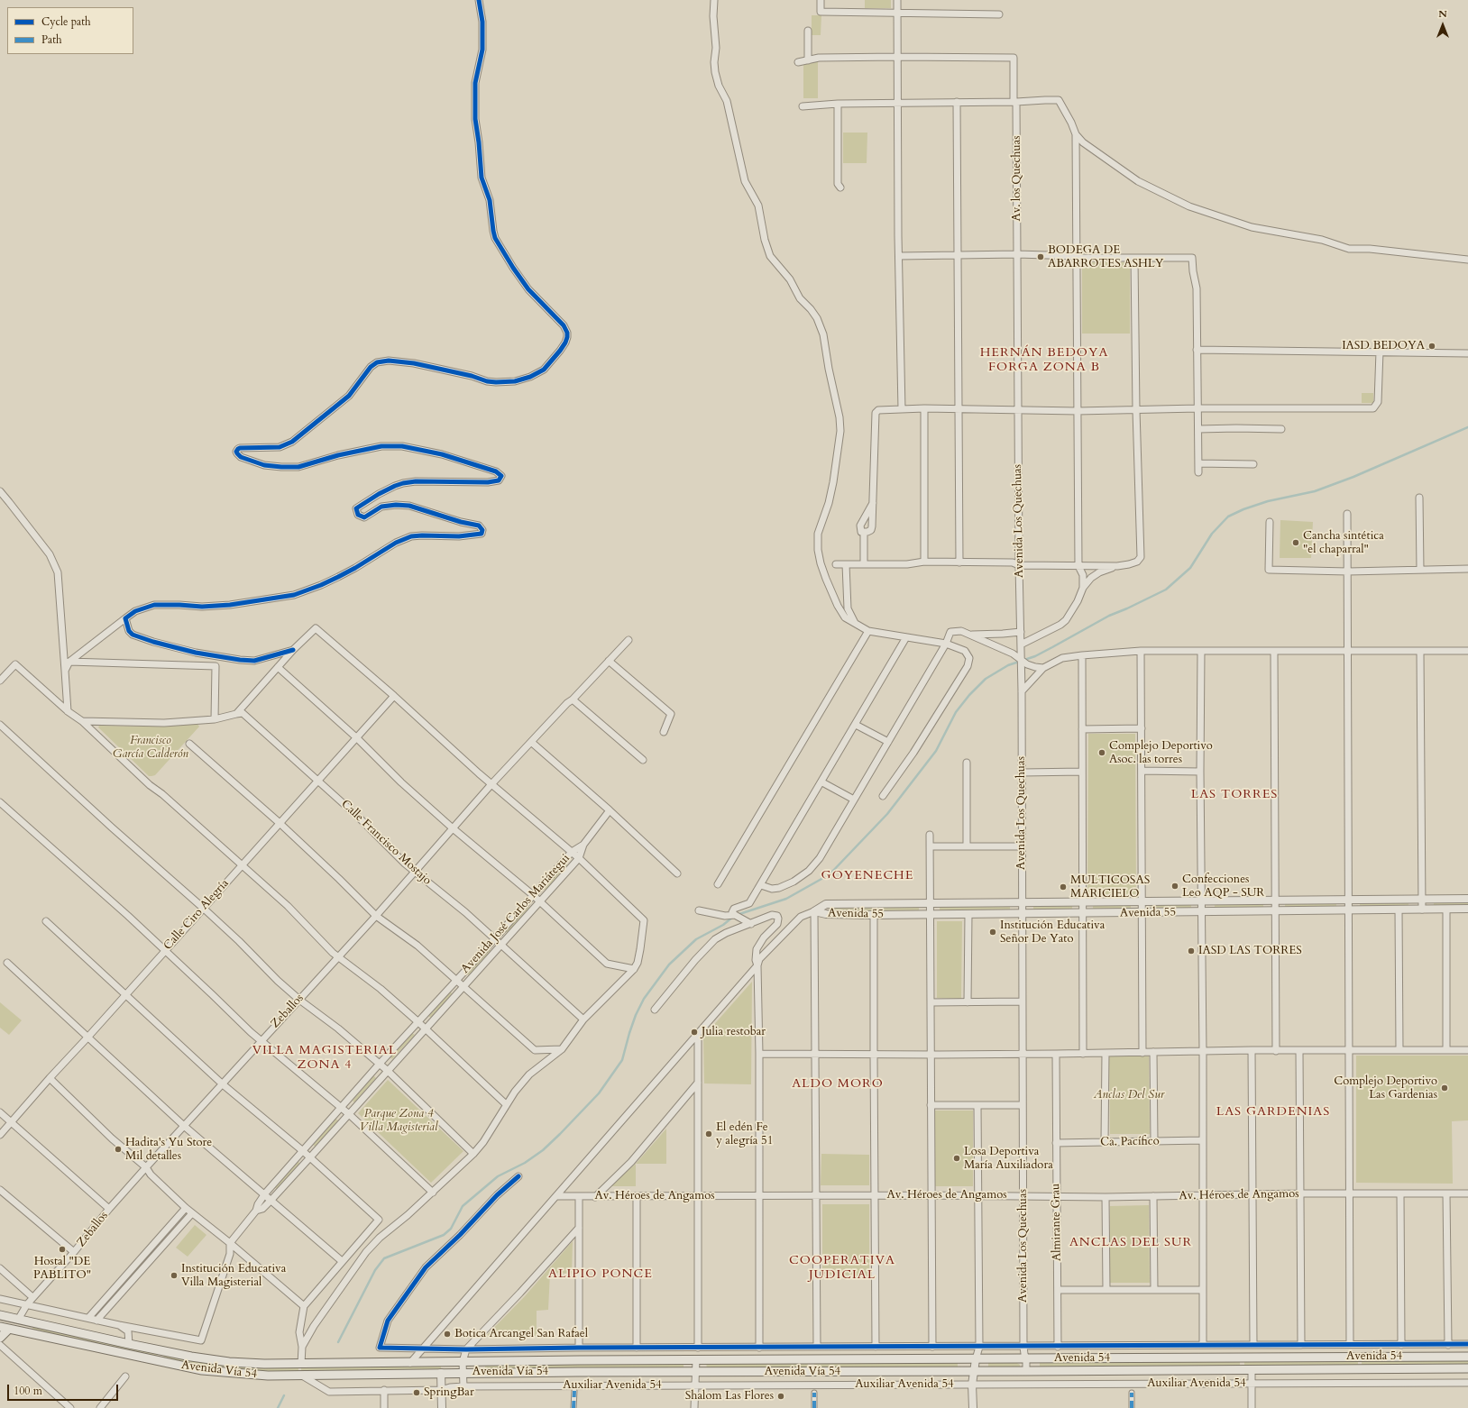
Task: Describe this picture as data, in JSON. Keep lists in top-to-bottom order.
{
  "streets": {
    "main road": ["Avenida 54", "Avenida Vía 54"],
    "street": [
      "Av. los Quechuas",
      "Avenida Los Quechuas",
      "Calle Francisco Mostajo",
      "Avenida 55",
      "Avenida José Carlos Mariátegui",
      "Calle Ciro Alegría",
      "Zeballos",
      "Ca. Pacífico",
      "Av. Héroes de Angamos",
      "Almirante Grau",
      "Auxiliar Avenida 54"
    ]
  },
  "crossings": [
    ["Av. los Quechuas", "Avenida Los Quechuas"],
    ["Avenida Los Quechuas", "Avenida 55"],
    ["Avenida Los Quechuas", "Av. Héroes de Angamos"],
    ["Avenida Los Quechuas", "Avenida 54"],
    ["Avenida Los Quechuas", "Avenida Vía 54"],
    ["Calle Francisco Mostajo", "Avenida José Carlos Mariátegui"],
    ["Calle Francisco Mostajo", "Calle Ciro Alegría"],
    ["Calle Francisco Mostajo", "Zeballos"],
    ["Zeballos", "Avenida Vía 54"],
    ["Ca. Pacífico", "Almirante Grau"],
    ["Av. Héroes de Angamos", "Almirante Grau"],
    ["Avenida 54", "Avenida Vía 54"],
    ["Avenida Vía 54", "Auxiliar Avenida 54"]
  ],
  "districts": [
    "HERNÁN BEDOYA FORGA ZONA B",
    "LAS TORRES",
    "GOYENECHE",
    "VILLA MAGISTERIAL ZONA 4",
    "ALDO MORO",
    "LAS GARDENIAS",
    "ANCLAS DEL SUR",
    "COOPERATIVA JUDICIAL",
    "ALIPIO PONCE"
  ],
  "parks": ["Francisco García Calderón", "Anclas Del Sur", "Parque Zona 4 Villa Magisterial"],
  "places": [
    "BODEGA DE ABARROTES ASHLY",
    "IASD BEDOYA",
    "Cancha sintética \"el chaparral\"",
    "Complejo Deportivo Asoc. las torres",
    "Confecciones Leo AQP - SUR",
    "MULTICOSAS MARICIELO",
    "Institución Educativa Señor De Yato",
    "IASD LAS TORRES",
    "Julia restobar",
    "Complejo Deportivo Las Gardenias",
    "El edén Fe y alegría 51",
    "Hadita's Yu Store Mil detalles",
    "Losa Deportiva María Auxiliadora",
    "Hostal \"DE PABLITO\"",
    "Institución Educativa Villa Magisterial",
    "Botica Arcangel San Rafael",
    "SpringBar",
    "Shalom Las Flores"
  ],
  "legend": ["Cycle path", "Path"],
  "scale_bar": "100 m",
  "north": "top"
}
